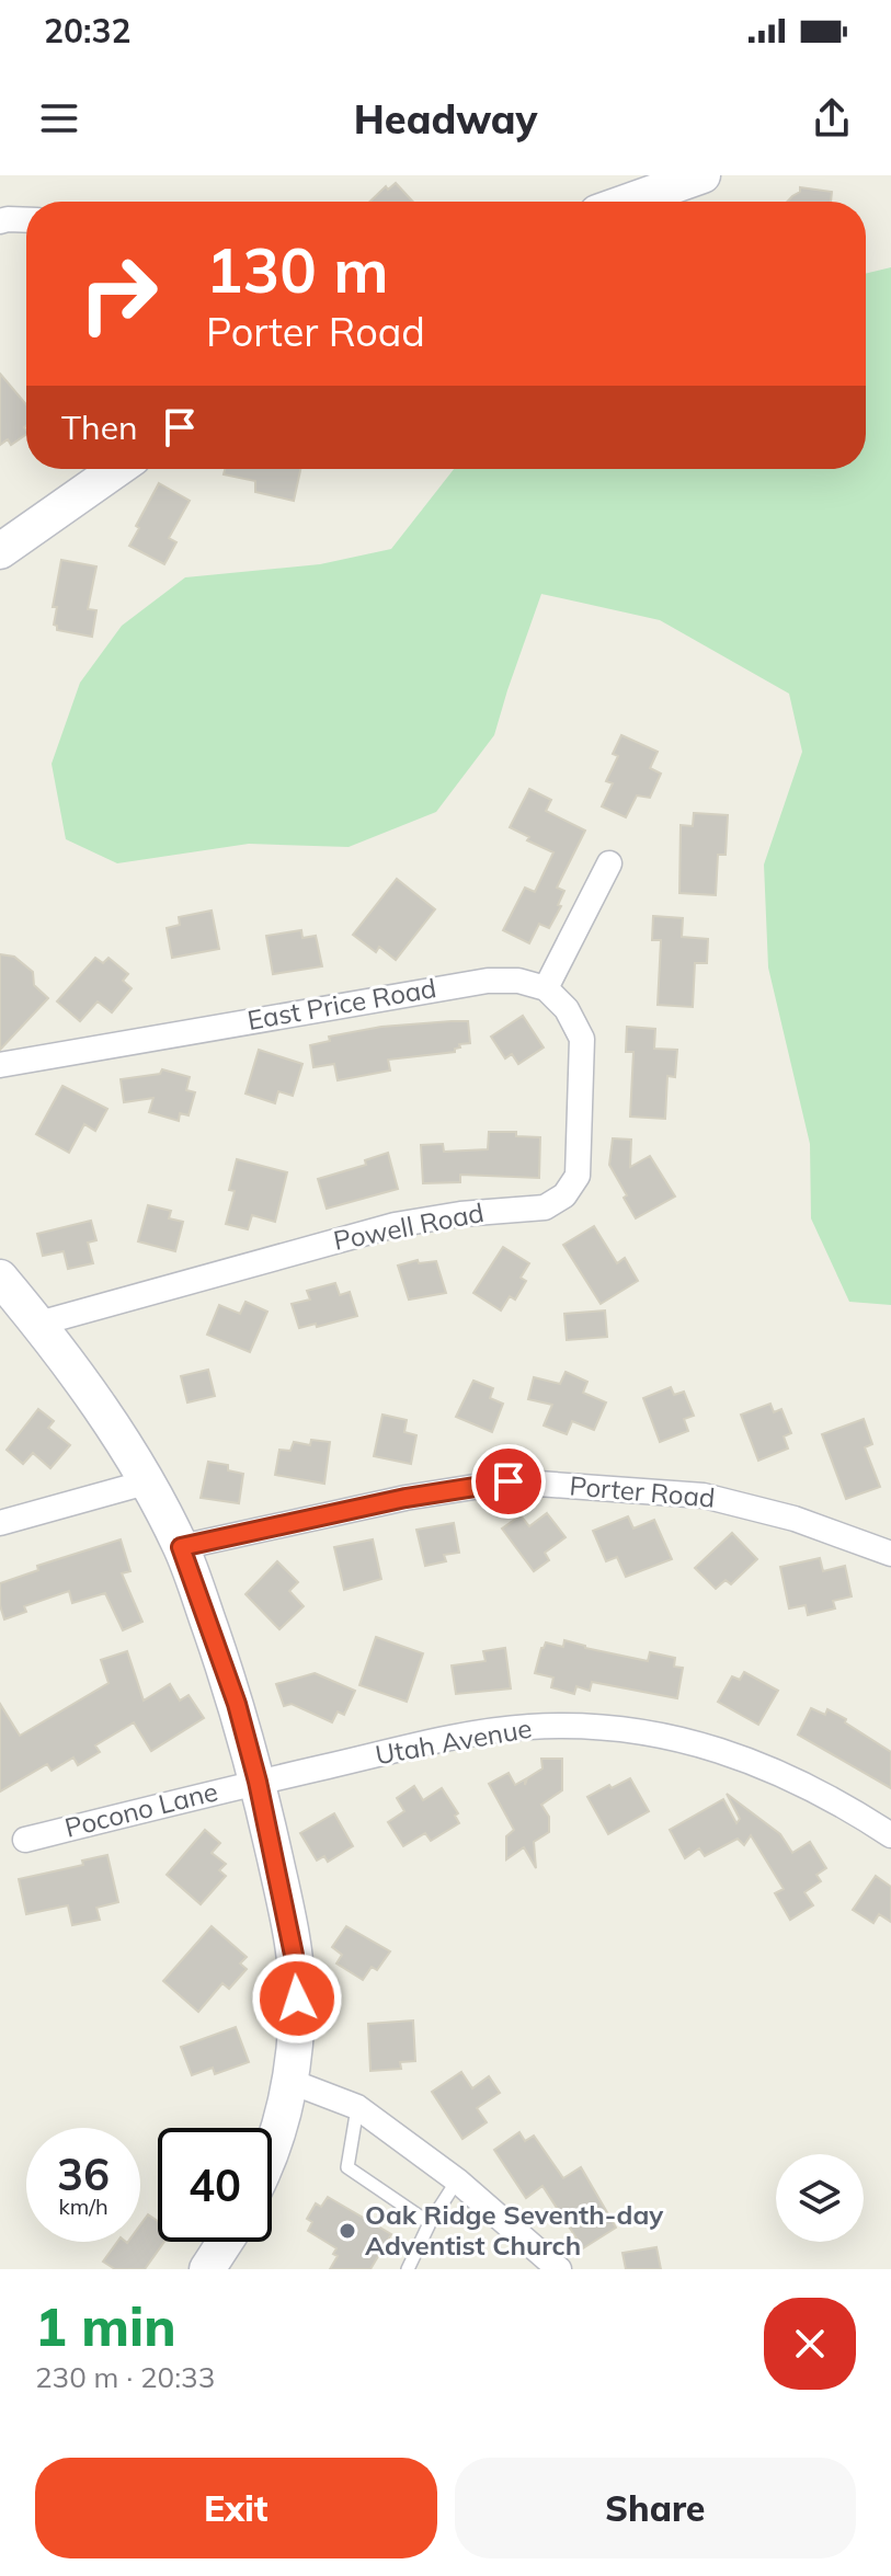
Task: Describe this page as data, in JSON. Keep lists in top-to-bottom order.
{
  "streets": {
    "street": [
      "East Price Road",
      "Powell Road",
      "Porter Road",
      "Utah Avenue",
      "Pocono Lane"
    ]
  },
  "crossings": [
    ["East Price Road", "Powell Road"],
    ["Utah Avenue", "Pocono Lane"]
  ],
  "places": ["Oak Ridge Seventh-day Adventist Church"],
  "page": {
    "status": "20:32",
    "header": "Headway",
    "turn": ["130 m", "Porter Road"],
    "then": "Then",
    "speed": "36 km/h",
    "limit": "40",
    "heading": ["1 min", "230 m · 20:33"],
    "buttons": ["Exit", "Share"]
  }
}
